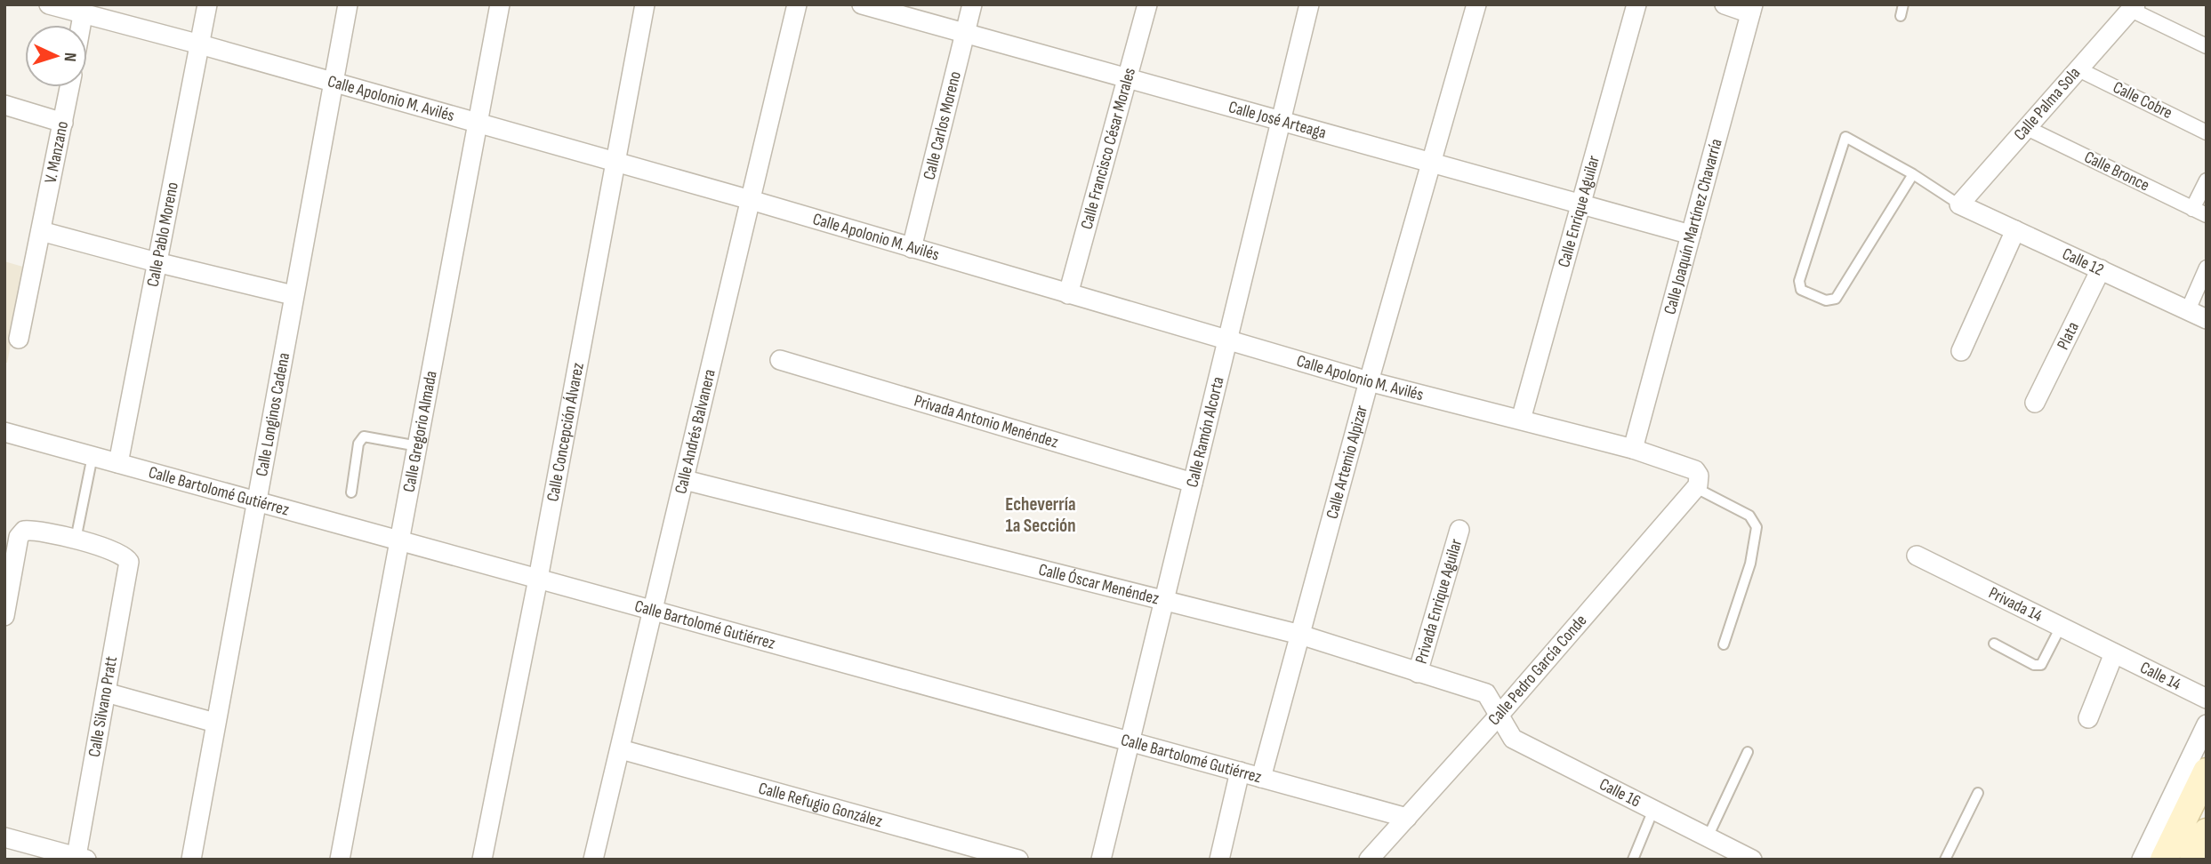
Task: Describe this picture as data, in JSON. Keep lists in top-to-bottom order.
{
  "streets": {
    "street": [
      "Calle Apolonio M. Avilés",
      "Calle Cobre",
      "Calle Palma Sola",
      "Calle José Arteaga",
      "Calle Carlos Moreno",
      "Calle Francisco César Morales",
      "V. Manzano",
      "Calle Bronce",
      "Calle Enrique Aguilar",
      "Calle Joaquín Martínez Chavarría",
      "Calle Pablo Moreno",
      "Calle 12",
      "Plata",
      "Calle Longinos Cadena",
      "Privada Antonio Menéndez",
      "Calle Gregorio Almada",
      "Calle Concepción Álvarez",
      "Calle Andrés Balvanera",
      "Calle Ramón Alcorta",
      "Calle Artemio Alpizar",
      "Calle Bartolomé Gutiérrez",
      "Calle Óscar Menéndez",
      "Privada Enrique Aguilar",
      "Privada 14",
      "Calle Pedro García Conde",
      "Calle 14",
      "Calle Silvano Pratt",
      "Calle 16",
      "Calle Refugio González"
    ]
  },
  "crossings": [
    ["Calle Apolonio M. Avilés", "Calle Carlos Moreno"],
    ["Calle Apolonio M. Avilés", "Calle Francisco César Morales"],
    ["Calle Apolonio M. Avilés", "Calle Enrique Aguilar"],
    ["Calle Apolonio M. Avilés", "Calle Joaquín Martínez Chavarría"],
    ["Calle Apolonio M. Avilés", "Calle Pablo Moreno"],
    ["Calle Apolonio M. Avilés", "Calle Longinos Cadena"],
    ["Calle Apolonio M. Avilés", "Calle Gregorio Almada"],
    ["Calle Apolonio M. Avilés", "Calle Concepción Álvarez"],
    ["Calle Apolonio M. Avilés", "Calle Andrés Balvanera"],
    ["Calle Apolonio M. Avilés", "Calle Ramón Alcorta"],
    ["Calle Apolonio M. Avilés", "Calle Artemio Alpizar"],
    ["Calle Apolonio M. Avilés", "Calle Pedro García Conde"],
    ["Calle Cobre", "Calle Palma Sola"],
    ["Calle Palma Sola", "Calle Bronce"],
    ["Calle Palma Sola", "Calle 12"],
    ["Calle José Arteaga", "Calle Carlos Moreno"],
    ["Calle José Arteaga", "Calle Francisco César Morales"],
    ["Calle José Arteaga", "Calle Enrique Aguilar"],
    ["Calle José Arteaga", "Calle Joaquín Martínez Chavarría"],
    ["Calle José Arteaga", "Calle Ramón Alcorta"],
    ["Calle José Arteaga", "Calle Artemio Alpizar"],
    ["Calle Pablo Moreno", "Calle Bartolomé Gutiérrez"],
    ["Calle 12", "Plata"],
    ["Calle Longinos Cadena", "Calle Bartolomé Gutiérrez"],
    ["Privada Antonio Menéndez", "Calle Ramón Alcorta"],
    ["Calle Gregorio Almada", "Calle Bartolomé Gutiérrez"],
    ["Calle Concepción Álvarez", "Calle Bartolomé Gutiérrez"],
    ["Calle Andrés Balvanera", "Calle Bartolomé Gutiérrez"],
    ["Calle Andrés Balvanera", "Calle Óscar Menéndez"],
    ["Calle Andrés Balvanera", "Calle Refugio González"],
    ["Calle Ramón Alcorta", "Calle Bartolomé Gutiérrez"],
    ["Calle Ramón Alcorta", "Calle Óscar Menéndez"],
    ["Calle Artemio Alpizar", "Calle Bartolomé Gutiérrez"],
    ["Calle Artemio Alpizar", "Calle Óscar Menéndez"],
    ["Calle Bartolomé Gutiérrez", "Calle Pedro García Conde"],
    ["Calle Óscar Menéndez", "Privada Enrique Aguilar"],
    ["Calle Óscar Menéndez", "Calle Pedro García Conde"],
    ["Calle Óscar Menéndez", "Calle 16"],
    ["Privada 14", "Calle 14"],
    ["Calle Pedro García Conde", "Calle 16"]
  ],
  "districts": ["Echeverría 1a Sección"],
  "north": "right"
}
